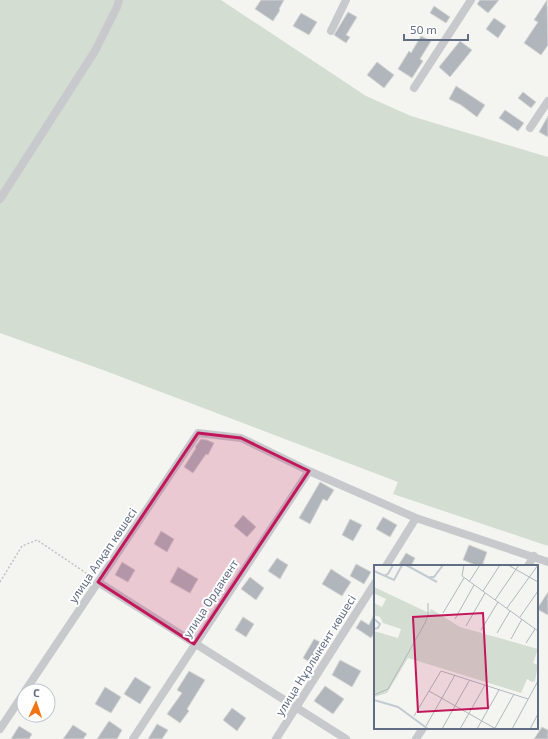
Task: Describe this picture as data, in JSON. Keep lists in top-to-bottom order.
{
  "streets": {
    "street": ["улица Алқап көшесі", "улица Ордакент", "улица Нұрлыкент көшесі"]
  },
  "crossings": [
    ["улица Алқап көшесі", "улица Ордакент"]
  ],
  "scale_bar": "50 m",
  "north": "top"
}
